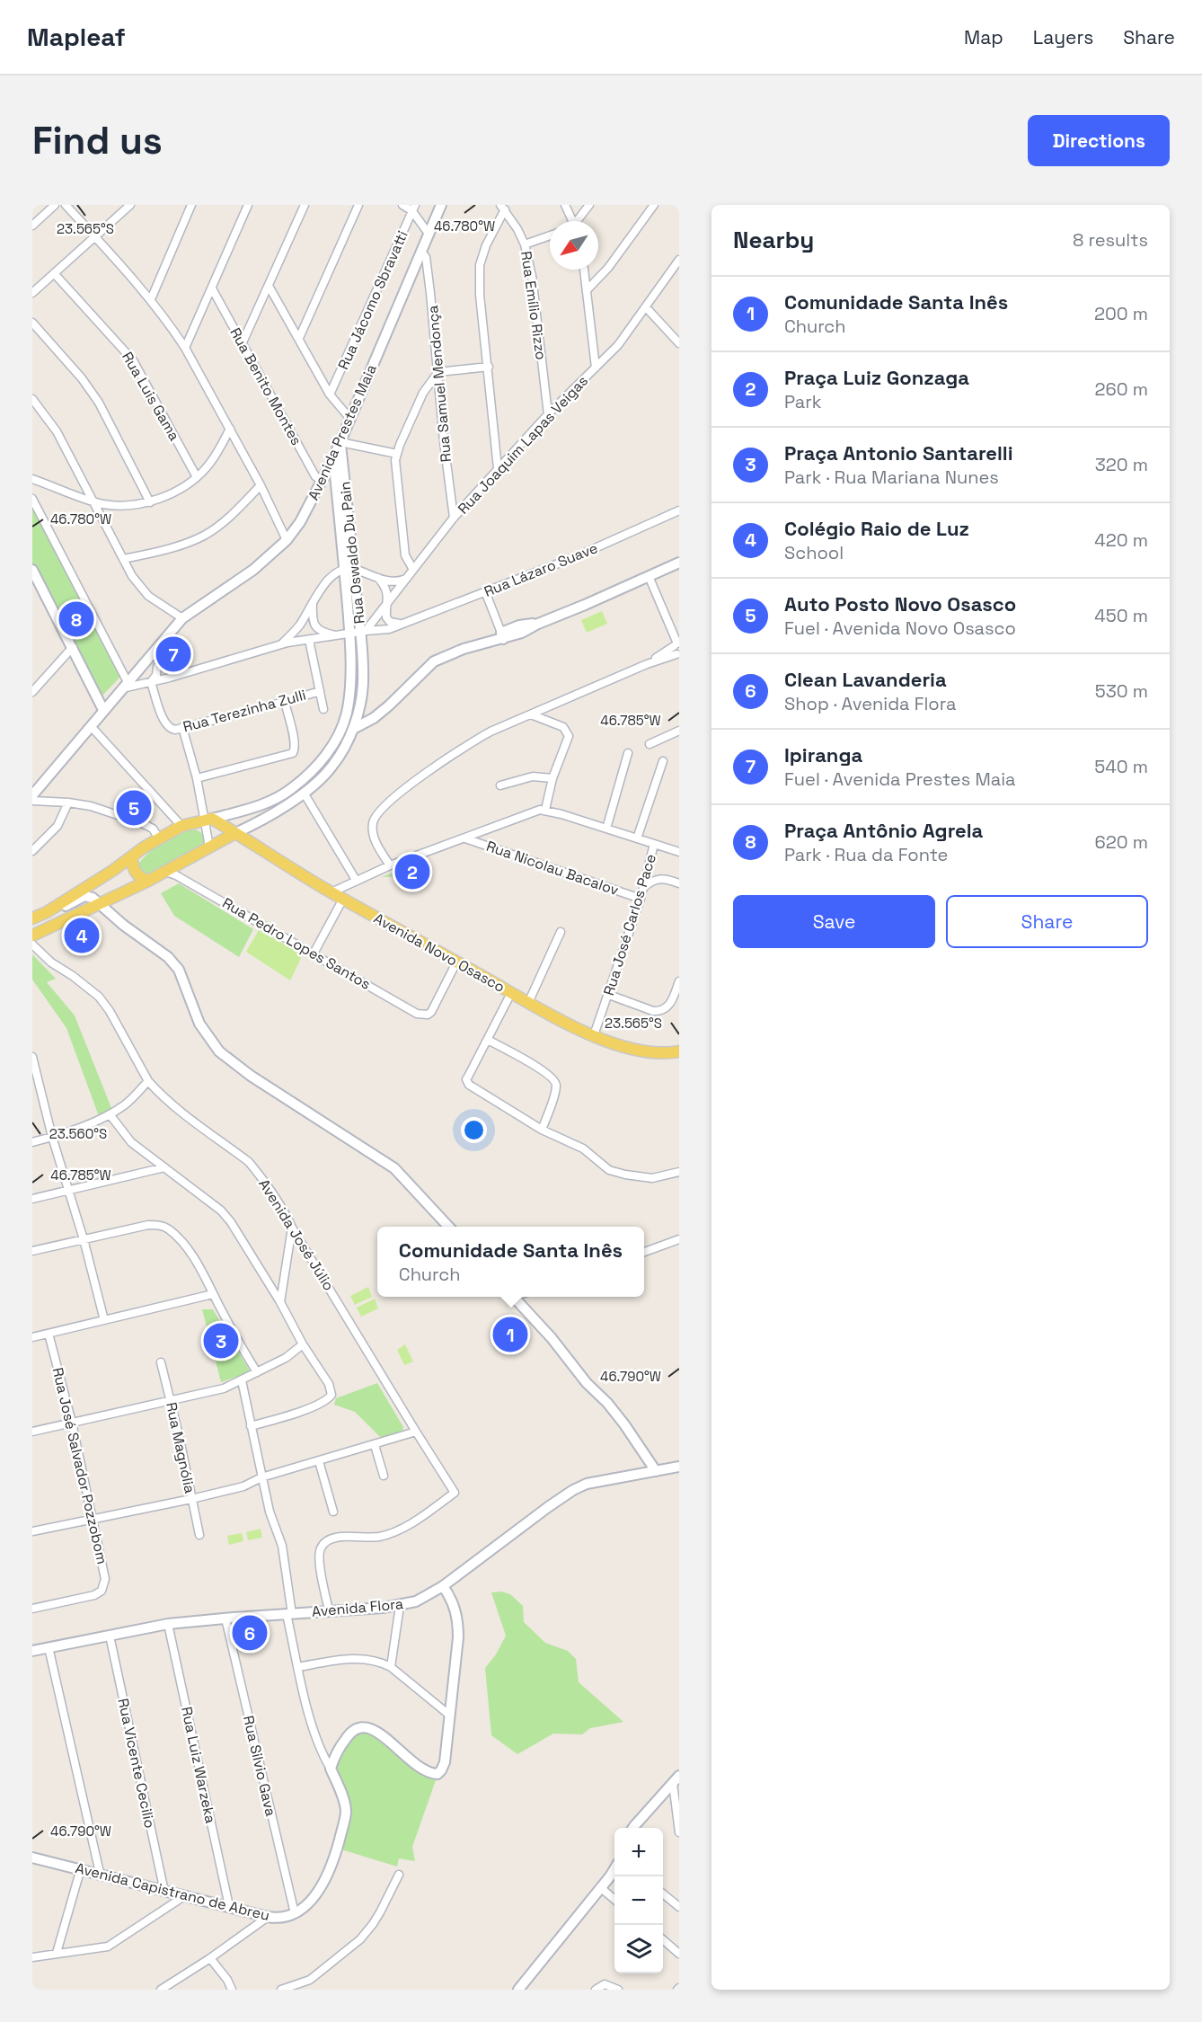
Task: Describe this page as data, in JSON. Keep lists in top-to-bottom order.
{
  "streets": {
    "main road": [
      "Avenida Prestes Maia",
      "Rua Oswaldo Du Pain",
      "Avenida Novo Osasco",
      "Avenida Flora",
      "Avenida Capistrano de Abreu"
    ],
    "street": [
      "Rua Jácomo Sbravatti",
      "Rua Emílio Rizzo",
      "Rua Samuel Mendonça",
      "Rua Benito Montes",
      "Rua Luis Gama",
      "Rua Joaquim Lapas Veigas",
      "Rua Lázaro Suave",
      "Rua Terezinha Zulli",
      "Rua Nicolau Bacalov",
      "Rua José Carlos Pace",
      "Rua Pedro Lopes Santos",
      "Avenida José Júlio",
      "Rua Magnólia",
      "Rua José Salvador Pozzobom",
      "Rua Vicente Cecilio",
      "Rua Luiz Warzeka",
      "Rua Silvio Gava"
    ]
  },
  "crossings": [
    ["Rua Emílio Rizzo", "Rua Joaquim Lapas Veigas"],
    ["Rua Samuel Mendonça", "Avenida Prestes Maia"],
    ["Rua Samuel Mendonça", "Rua Joaquim Lapas Veigas"],
    ["Rua Benito Montes", "Avenida Prestes Maia"],
    ["Avenida Prestes Maia", "Rua Oswaldo Du Pain"],
    ["Avenida Prestes Maia", "Rua Lázaro Suave"],
    ["Rua Joaquim Lapas Veigas", "Rua Oswaldo Du Pain"],
    ["Rua Joaquim Lapas Veigas", "Rua Lázaro Suave"],
    ["Rua Oswaldo Du Pain", "Rua Lázaro Suave"],
    ["Rua Oswaldo Du Pain", "Avenida Novo Osasco"],
    ["Rua Lázaro Suave", "Rua Terezinha Zulli"],
    ["Rua Nicolau Bacalov", "Rua José Carlos Pace"],
    ["Rua José Carlos Pace", "Avenida Novo Osasco"],
    ["Rua Pedro Lopes Santos", "Avenida Novo Osasco"],
    ["Avenida José Júlio", "Avenida Flora"],
    ["Avenida Flora", "Rua Vicente Cecilio"],
    ["Avenida Flora", "Rua Luiz Warzeka"],
    ["Avenida Flora", "Rua Silvio Gava"],
    ["Rua Vicente Cecilio", "Avenida Capistrano de Abreu"],
    ["Rua Luiz Warzeka", "Avenida Capistrano de Abreu"],
    ["Rua Silvio Gava", "Avenida Capistrano de Abreu"]
  ],
  "north": "bottom left",
  "page": {
    "header": "Mapleaf",
    "nav": ["Map", "Layers", "Share"],
    "buttons": [
      "Directions",
      ["Save", "Share"]
    ],
    "title": "Find us",
    "heading": ["Nearby", "8 results"],
    "list": [
      {
        "mark": "1",
        "name": "Comunidade Santa Inês",
        "note": "Church",
        "value": "200 m"
      },
      {
        "mark": "2",
        "name": "Praça Luiz Gonzaga",
        "note": "Park",
        "value": "260 m"
      },
      {
        "mark": "3",
        "name": "Praça Antonio Santarelli",
        "note": "Park · Rua Mariana Nunes",
        "value": "320 m"
      },
      {
        "mark": "4",
        "name": "Colégio Raio de Luz",
        "note": "School",
        "value": "420 m"
      },
      {
        "mark": "5",
        "name": "Auto Posto Novo Osasco",
        "note": "Fuel · Avenida Novo Osasco",
        "value": "450 m"
      },
      {
        "mark": "6",
        "name": "Clean Lavanderia",
        "note": "Shop · Avenida Flora",
        "value": "530 m"
      },
      {
        "mark": "7",
        "name": "Ipiranga",
        "note": "Fuel · Avenida Prestes Maia",
        "value": "540 m"
      },
      {
        "mark": "8",
        "name": "Praça Antônio Agrela",
        "note": "Park · Rua da Fonte",
        "value": "620 m"
      }
    ],
    "pins": [
      "8",
      "7",
      "5",
      "2",
      "4",
      "1",
      "3",
      "6"
    ],
    "popup": ["Comunidade Santa Inês", "Church"],
    "map_buttons": ["+", "−"]
  },
  "coordinates": [
    "46.780°W",
    "23.565°S",
    "46.785°W",
    "23.560°S",
    "46.790°W"
  ]
}
